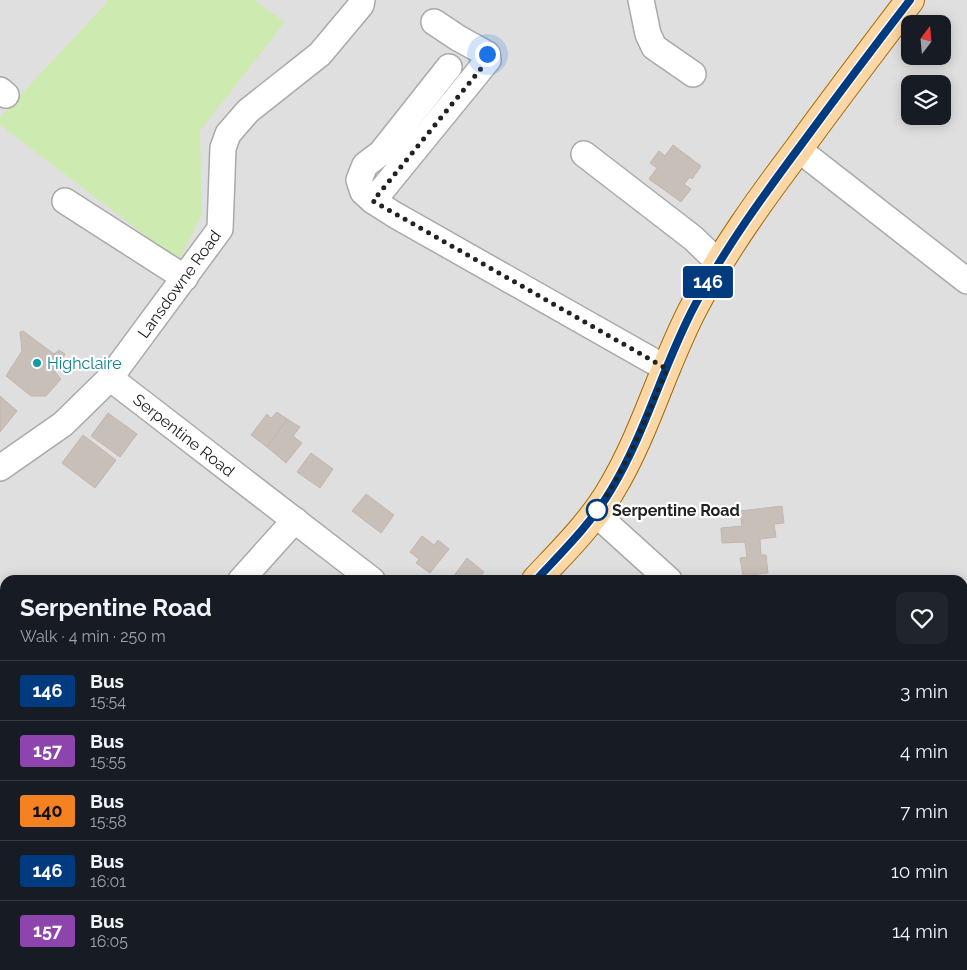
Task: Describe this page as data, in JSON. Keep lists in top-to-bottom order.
{
  "streets": {
    "street": ["Lansdowne Road", "Serpentine Road"]
  },
  "crossings": [
    ["Lansdowne Road", "Serpentine Road"]
  ],
  "places": ["Highclaire", "Serpentine Road"],
  "lines": ["bus line 146"],
  "north": "top",
  "page": {
    "on_map": "146",
    "heading": ["Serpentine Road", "Walk · 4 min · 250 m"],
    "list": [
      {
        "mark": "146",
        "name": "Bus",
        "note": "15:54",
        "value": "3 min"
      },
      {
        "mark": "157",
        "name": "Bus",
        "note": "15:55",
        "value": "4 min"
      },
      {
        "mark": "140",
        "name": "Bus",
        "note": "15:58",
        "value": "7 min"
      },
      {
        "mark": "146",
        "name": "Bus",
        "note": "16:01",
        "value": "10 min"
      },
      {
        "mark": "157",
        "name": "Bus",
        "note": "16:05",
        "value": "14 min"
      }
    ]
  }
}
